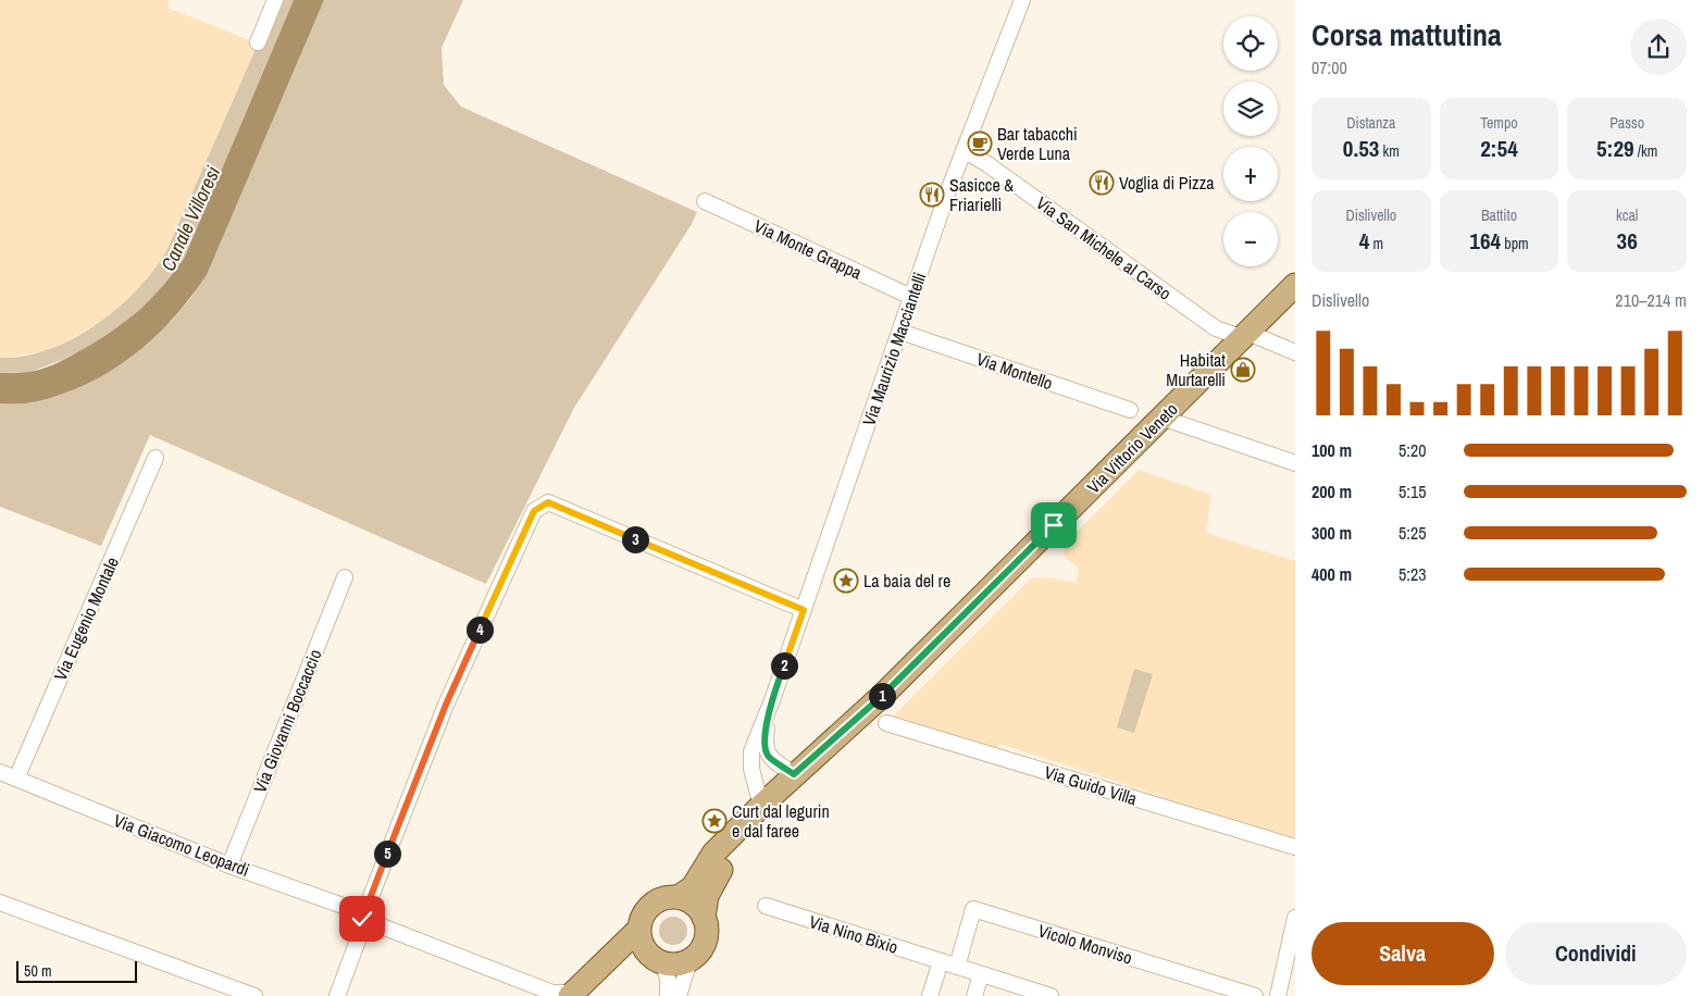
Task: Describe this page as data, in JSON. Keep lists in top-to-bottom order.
{
  "streets": {
    "main road": ["Via Vittorio Veneto"],
    "street": [
      "Via San Michele al Carso",
      "Via Monte Grappa",
      "Via Maurizio Macciantelli",
      "Via Montello",
      "Via Eugenio Montale",
      "Via Giovanni Boccaccio",
      "Via Guido Villa",
      "Via Giacomo Leopardi",
      "Via Nino Bixio",
      "Vicolo Monviso"
    ]
  },
  "crossings": [
    ["Via San Michele al Carso", "Via Maurizio Macciantelli"],
    ["Via San Michele al Carso", "Via Vittorio Veneto"],
    ["Via Monte Grappa", "Via Maurizio Macciantelli"],
    ["Via Maurizio Macciantelli", "Via Montello"],
    ["Via Maurizio Macciantelli", "Via Vittorio Veneto"],
    ["Via Eugenio Montale", "Via Giacomo Leopardi"],
    ["Via Giovanni Boccaccio", "Via Giacomo Leopardi"],
    ["Via Nino Bixio", "Vicolo Monviso"]
  ],
  "water": ["Canale Villoresi"],
  "places": {
    "cafe": ["Bar tabacchi Verde Luna"],
    "restaurant": ["Voglia di Pizza", "Sasicce & Friarielli"],
    "shop": ["Habitat Murtarelli"],
    "place": ["La baia del re", "Curt dal legurin e dal faree"]
  },
  "scale_bar": "50 m",
  "page": {
    "heading": ["Corsa mattutina", "07:00"],
    "map_buttons": ["+", "−"],
    "stats": [
      ["Distanza", "0.53 km"],
      ["Tempo", "2:54"],
      ["Passo", "5:29 /km"],
      ["Dislivello", "4 m"],
      ["Battito", "164 bpm"],
      ["kcal", "36"]
    ],
    "chart": ["Dislivello", "210–214 m"],
    "list": [
      {
        "name": "100 m",
        "note": "5:20"
      },
      {
        "name": "200 m",
        "note": "5:15"
      },
      {
        "name": "300 m",
        "note": "5:25"
      },
      {
        "name": "400 m",
        "note": "5:23"
      }
    ],
    "pins": [
      "3",
      "4",
      "2",
      "1",
      "5"
    ],
    "buttons": ["Salva", "Condividi"],
    "scale": "50 m"
  }
}
